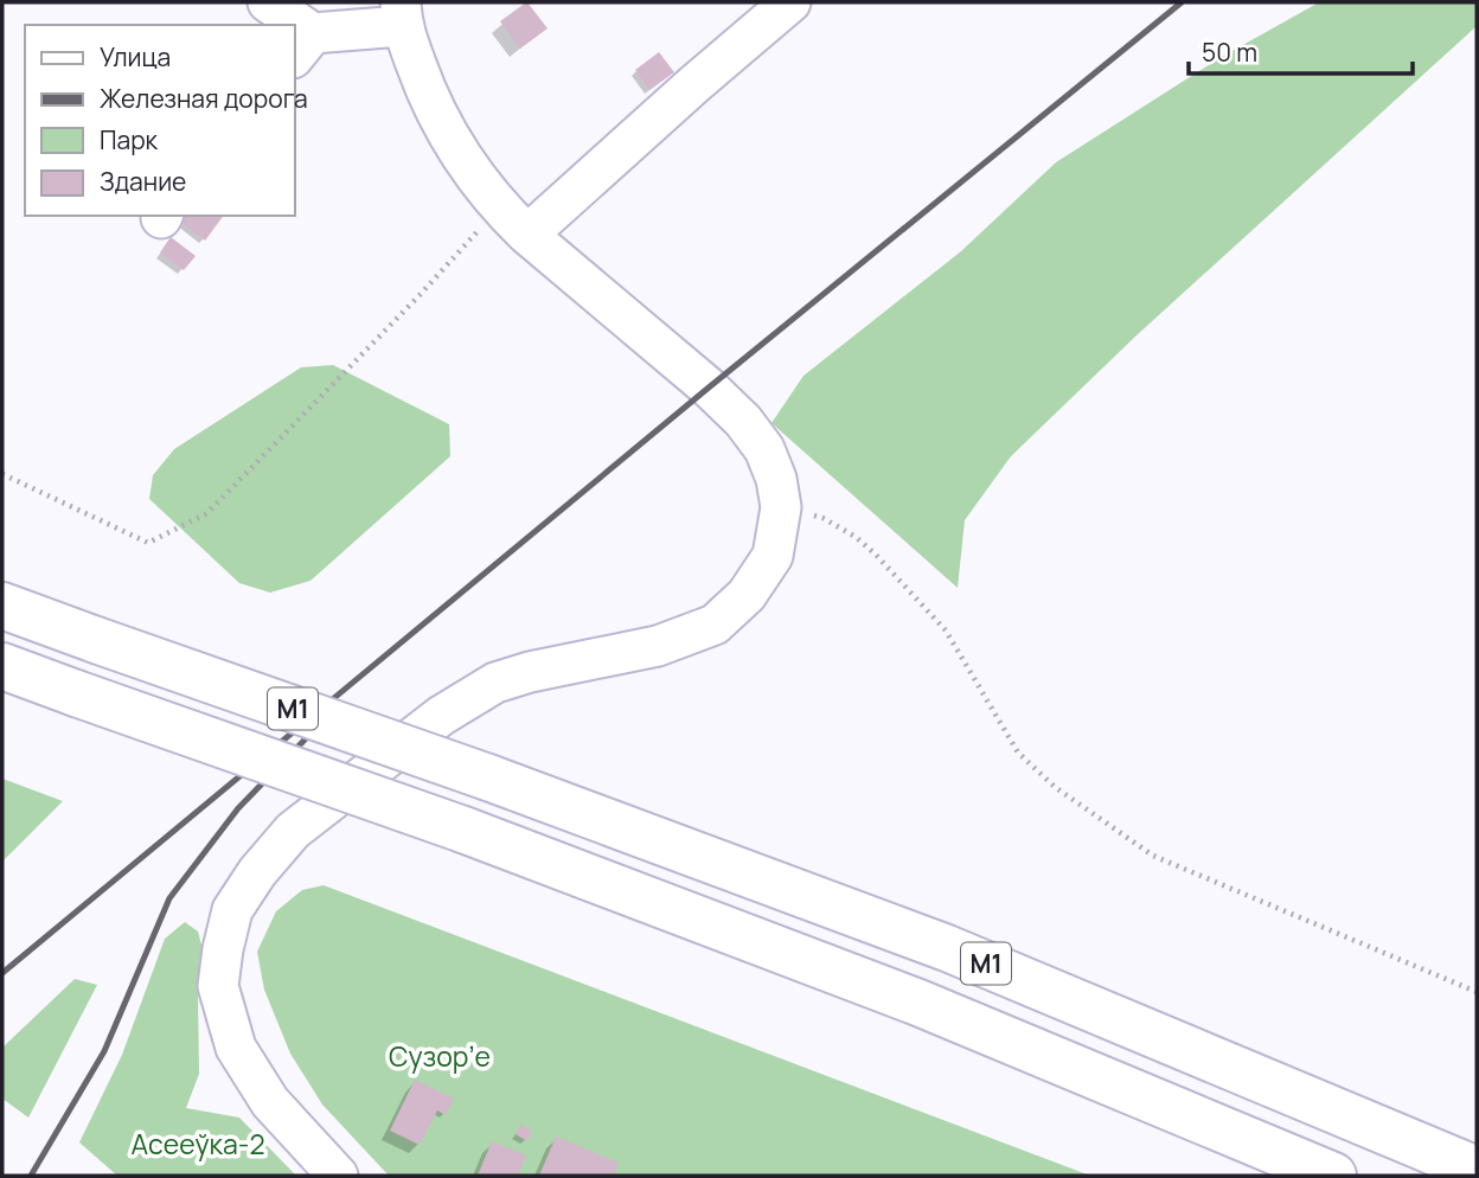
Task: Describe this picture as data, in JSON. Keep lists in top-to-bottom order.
{
  "streets": {
    "highway": ["М1"]
  },
  "parks": ["Сузорʼе", "Асееўка-2"],
  "legend": [
    "Улица",
    "Железная дорога",
    "Парк",
    "Здание"
  ],
  "scale_bar": "50 m"
}
